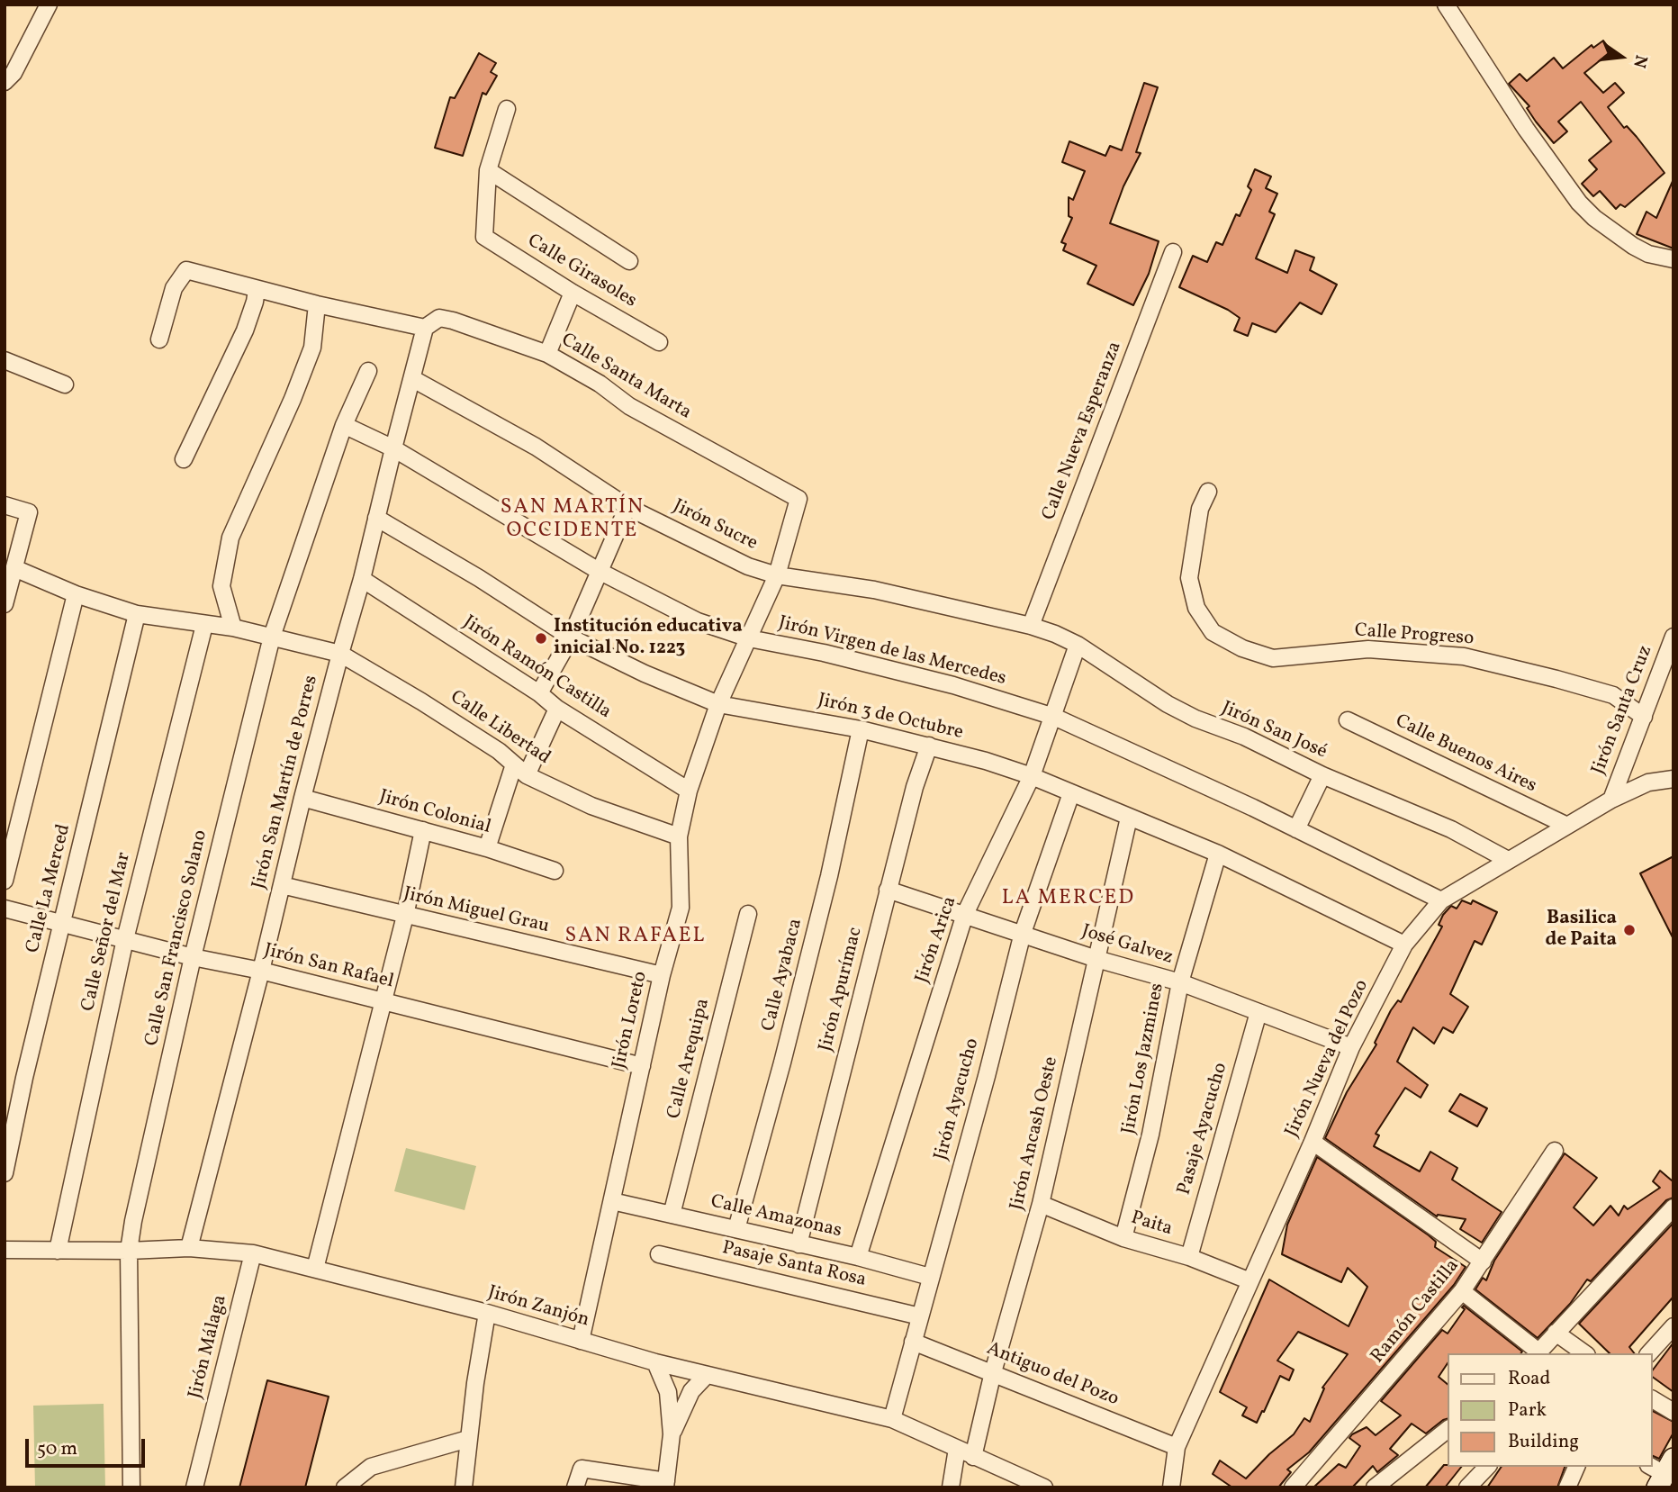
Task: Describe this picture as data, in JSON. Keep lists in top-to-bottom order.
{
  "streets": {
    "street": [
      "Calle Girasoles",
      "Calle Santa Marta",
      "Calle Nueva Esperanza",
      "Jirón Sucre",
      "Calle Progreso",
      "Jirón Virgen de las Mercedes",
      "Jirón Ramón Castilla",
      "Jirón Santa Cruz",
      "Jirón 3 de Octubre",
      "Calle Libertad",
      "Jirón San José",
      "Calle Buenos Aires",
      "Jirón San Martín de Porres",
      "Jirón Colonial",
      "Calle La Merced",
      "Jirón Miguel Grau",
      "Calle Señor del Mar",
      "Calle San Francisco Solano",
      "Jirón Arica",
      "José Galvez",
      "Jirón San Rafael",
      "Calle Ayabaca",
      "Jirón Apurímac",
      "Jirón Loreto",
      "Calle Arequipa",
      "Jirón Los Jazmines",
      "Jirón Nueva del Pozo",
      "Jirón Ayacucho",
      "Pasaje Ayacucho",
      "Jirón Ancash Oeste",
      "Calle Amazonas",
      "Paita",
      "Pasaje Santa Rosa",
      "Jirón Zanjón",
      "Ramón Castilla",
      "Jirón Málaga",
      "Antiguo del Pozo"
    ]
  },
  "crossings": [
    ["Calle Santa Marta", "Jirón San Martín de Porres"],
    ["Calle Santa Marta", "Jirón Loreto"],
    ["Calle Nueva Esperanza", "Jirón Sucre"],
    ["Calle Nueva Esperanza", "Jirón San José"],
    ["Jirón Sucre", "Jirón San José"],
    ["Jirón Sucre", "Jirón San Martín de Porres"],
    ["Jirón Sucre", "Jirón Loreto"],
    ["Calle Progreso", "Jirón Santa Cruz"],
    ["Jirón Virgen de las Mercedes", "Jirón San Martín de Porres"],
    ["Jirón Virgen de las Mercedes", "Calle San Francisco Solano"],
    ["Jirón Virgen de las Mercedes", "Jirón Arica"],
    ["Jirón Virgen de las Mercedes", "Jirón Loreto"],
    ["Jirón Virgen de las Mercedes", "Jirón Nueva del Pozo"],
    ["Jirón Ramón Castilla", "Jirón San Martín de Porres"],
    ["Jirón Ramón Castilla", "Jirón Loreto"],
    ["Jirón Santa Cruz", "Jirón Nueva del Pozo"],
    ["Jirón 3 de Octubre", "Jirón San Martín de Porres"],
    ["Jirón 3 de Octubre", "Jirón Arica"],
    ["Jirón 3 de Octubre", "Calle Ayabaca"],
    ["Jirón 3 de Octubre", "Jirón Apurímac"],
    ["Jirón 3 de Octubre", "Jirón Loreto"],
    ["Jirón 3 de Octubre", "Jirón Los Jazmines"],
    ["Jirón 3 de Octubre", "Jirón Nueva del Pozo"],
    ["Jirón 3 de Octubre", "Jirón Ayacucho"],
    ["Jirón 3 de Octubre", "Jirón Ancash Oeste"],
    ["Calle Libertad", "Jirón San Martín de Porres"],
    ["Calle Libertad", "Calle La Merced"],
    ["Calle Libertad", "Calle Señor del Mar"],
    ["Calle Libertad", "Calle San Francisco Solano"],
    ["Calle Libertad", "Jirón Loreto"],
    ["Jirón San José", "Jirón Arica"],
    ["Jirón San José", "Jirón Nueva del Pozo"],
    ["Calle Buenos Aires", "Jirón Nueva del Pozo"],
    ["Jirón San Martín de Porres", "Jirón Colonial"],
    ["Jirón San Martín de Porres", "Jirón Miguel Grau"],
    ["Jirón San Martín de Porres", "Jirón San Rafael"],
    ["Jirón San Martín de Porres", "Jirón Zanjón"],
    ["Calle La Merced", "Jirón San Rafael"],
    ["Jirón Miguel Grau", "Jirón Loreto"],
    ["Calle Señor del Mar", "Jirón San Rafael"],
    ["Calle Señor del Mar", "Jirón Zanjón"],
    ["Calle San Francisco Solano", "Jirón San Rafael"],
    ["Calle San Francisco Solano", "Jirón Zanjón"],
    ["Jirón Arica", "José Galvez"],
    ["Jirón Arica", "Calle Amazonas"],
    ["José Galvez", "Jirón Apurímac"],
    ["José Galvez", "Jirón Los Jazmines"],
    ["José Galvez", "Jirón Nueva del Pozo"],
    ["José Galvez", "Jirón Ayacucho"],
    ["José Galvez", "Pasaje Ayacucho"],
    ["José Galvez", "Jirón Ancash Oeste"],
    ["Jirón San Rafael", "Jirón Loreto"],
    ["Calle Ayabaca", "Calle Amazonas"],
    ["Jirón Apurímac", "Calle Amazonas"],
    ["Jirón Loreto", "Calle Amazonas"],
    ["Jirón Loreto", "Jirón Zanjón"],
    ["Calle Arequipa", "Calle Amazonas"],
    ["Jirón Los Jazmines", "Paita"],
    ["Jirón Nueva del Pozo", "Paita"],
    ["Jirón Nueva del Pozo", "Antiguo del Pozo"],
    ["Jirón Ayacucho", "Calle Amazonas"],
    ["Jirón Ayacucho", "Pasaje Santa Rosa"],
    ["Jirón Ayacucho", "Jirón Zanjón"],
    ["Jirón Ayacucho", "Antiguo del Pozo"],
    ["Pasaje Ayacucho", "Paita"],
    ["Jirón Ancash Oeste", "Paita"],
    ["Jirón Ancash Oeste", "Jirón Zanjón"],
    ["Jirón Ancash Oeste", "Antiguo del Pozo"],
    ["Jirón Zanjón", "Jirón Málaga"]
  ],
  "districts": ["SAN MARTÍN OCCIDENTE", "LA MERCED", "SAN RAFAEL"],
  "places": ["Institución educativa inicial No. 1223", "Basilica de Paita"],
  "legend": ["Road", "Park", "Building"],
  "scale_bar": "50 m",
  "north": "right"
}
